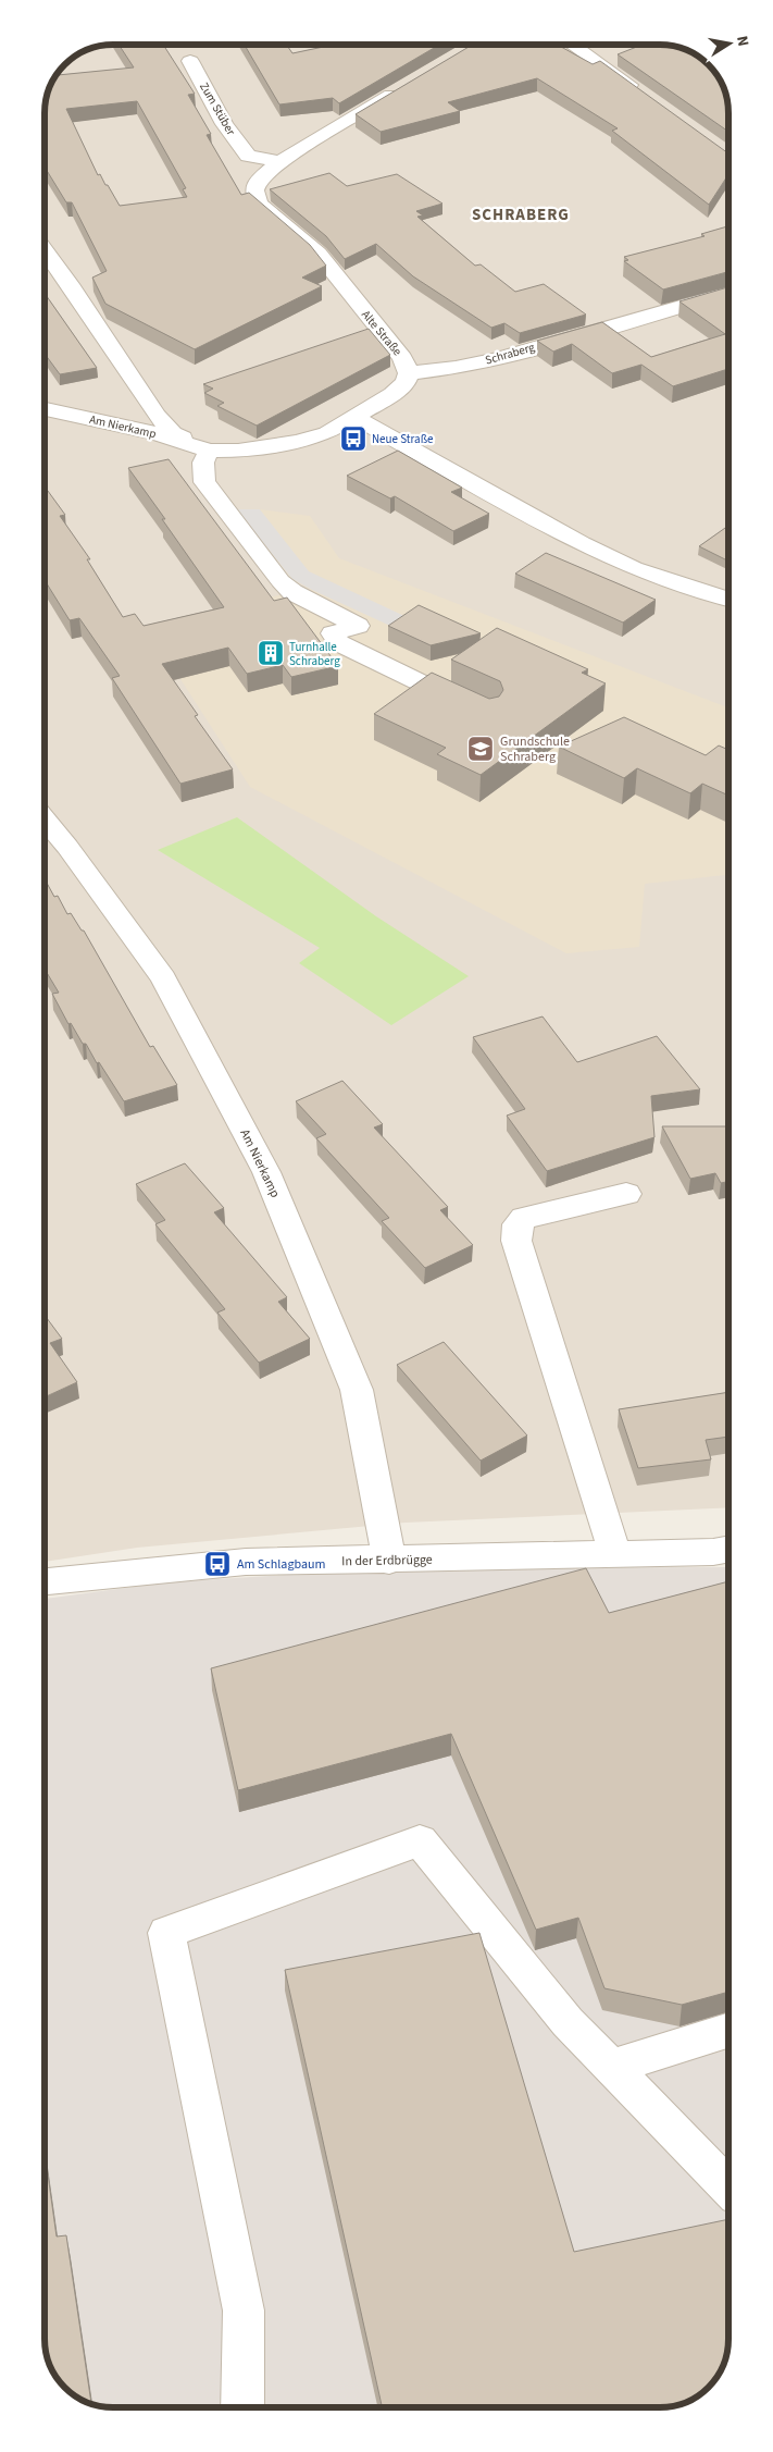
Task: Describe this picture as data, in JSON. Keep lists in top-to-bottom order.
{
  "streets": {
    "street": [
      "Zum Stüber",
      "Alte Straße",
      "Schraberg",
      "Am Nierkamp",
      "In der Erdbrügge"
    ]
  },
  "crossings": [
    ["Zum Stüber", "Alte Straße"],
    ["Alte Straße", "Schraberg"],
    ["Am Nierkamp", "In der Erdbrügge"]
  ],
  "districts": ["SCHRABERG"],
  "places": {
    "bus stop": ["Neue Straße", "Am Schlagbaum"],
    "building": ["Turnhalle Schraberg"],
    "school or university": ["Grundschule Schraberg"]
  },
  "north": "right"
}
